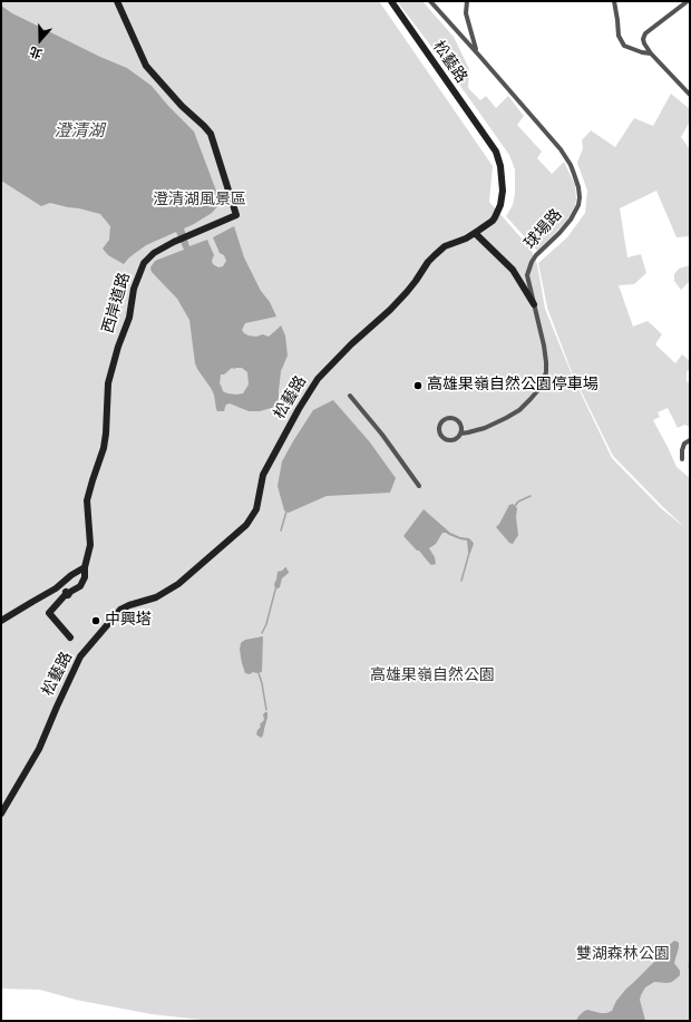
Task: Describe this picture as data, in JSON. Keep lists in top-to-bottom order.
{
  "streets": {
    "street": ["松藝路", "球場路", "西岸道路"]
  },
  "water": ["澄清湖"],
  "parks": ["澄清湖風景區", "高雄果嶺自然公園", "雙湖森林公園"],
  "places": ["高雄果嶺自然公園停車場", "中興塔"],
  "north": "bottom"
}
